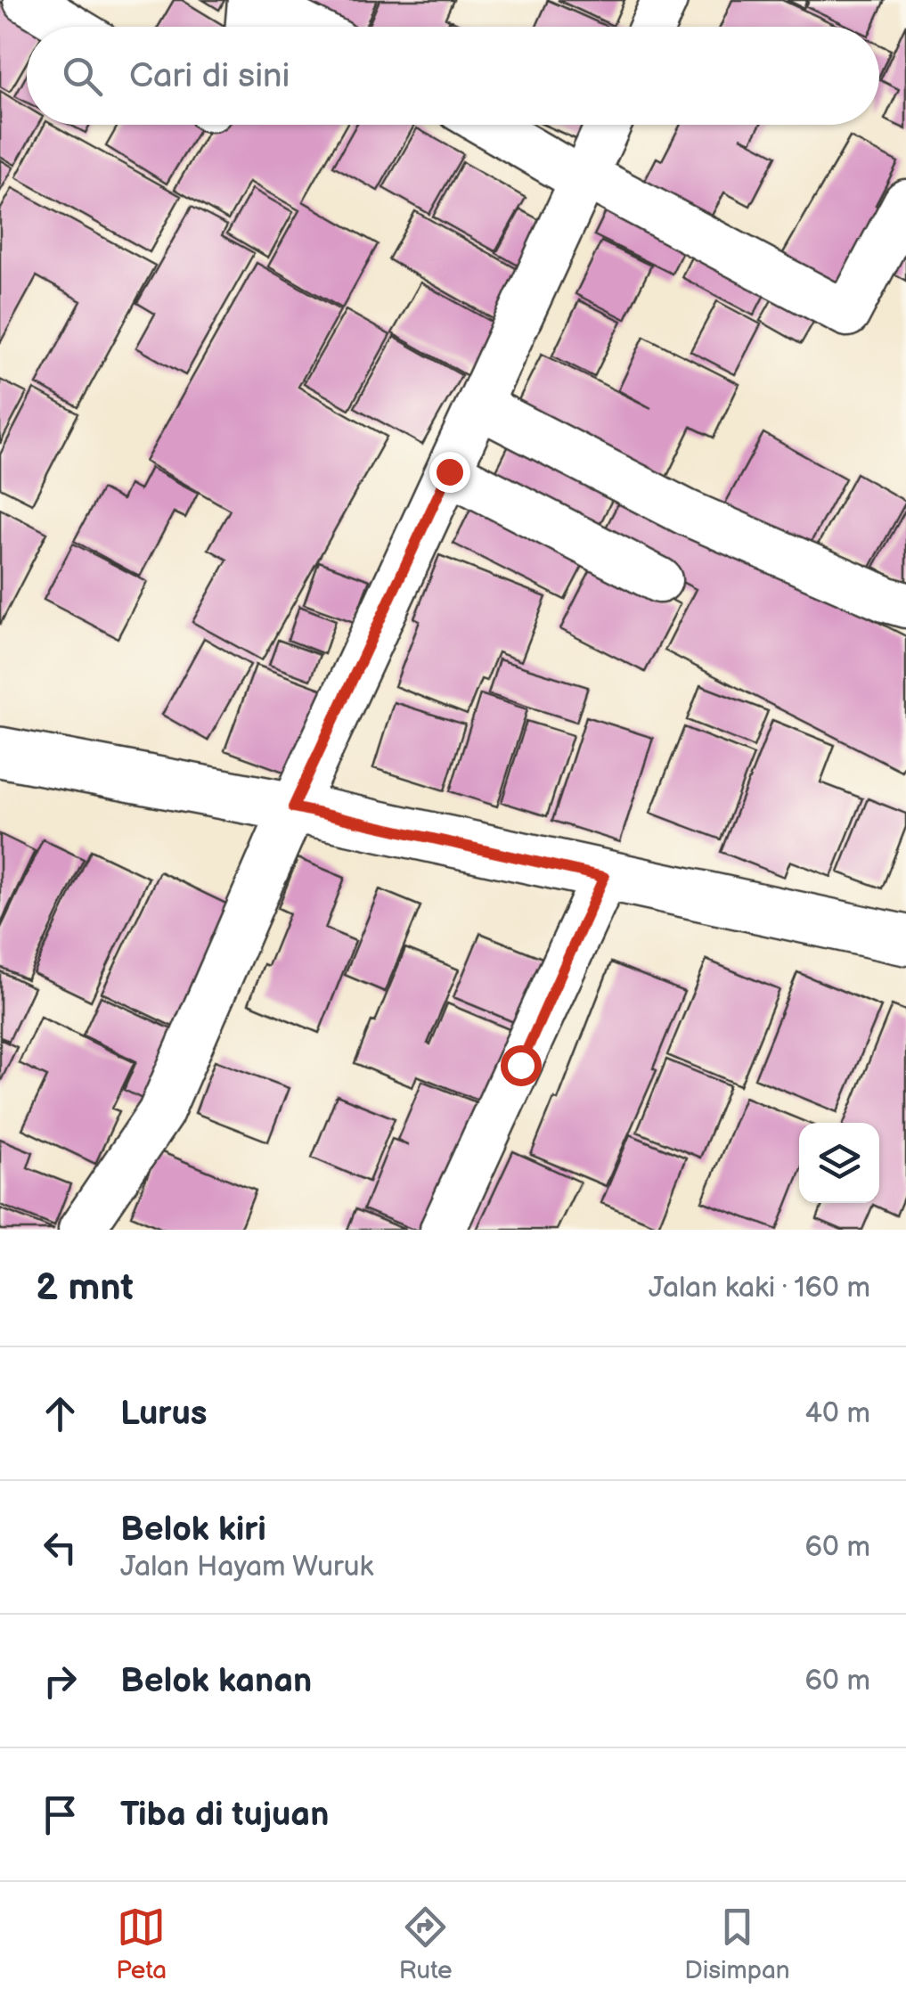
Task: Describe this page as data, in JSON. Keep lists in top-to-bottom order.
{
  "page": {
    "search": "Cari di sini",
    "heading": ["2 mnt", "Jalan kaki · 160 m"],
    "list": [
      ["Lurus", "40 m"],
      ["Belok kiri", "Jalan Hayam Wuruk", "60 m"],
      ["Belok kanan", "60 m"],
      "Tiba di tujuan"
    ],
    "nav": ["Peta", "Rute", "Disimpan"]
  }
}
